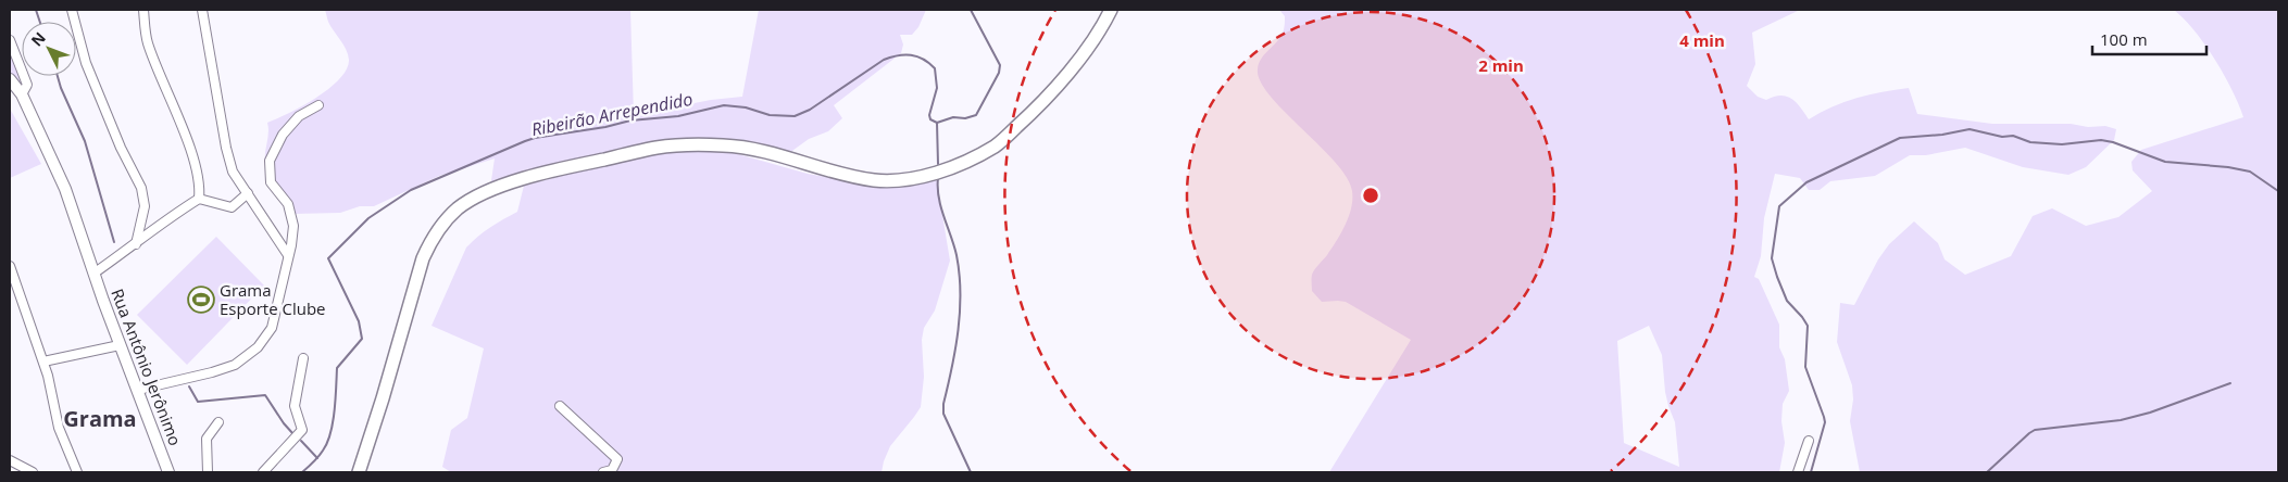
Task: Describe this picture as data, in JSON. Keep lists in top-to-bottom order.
{
  "streets": {
    "main road": ["Rua Antônio Jerônimo"]
  },
  "districts": ["Grama"],
  "water": ["Ribeirão Arrependido"],
  "places": {
    "sports": ["Grama Esporte Clube"]
  },
  "scale_bar": "100 m",
  "north": "top left",
  "rings": ["4 min", "2 min"]
}
